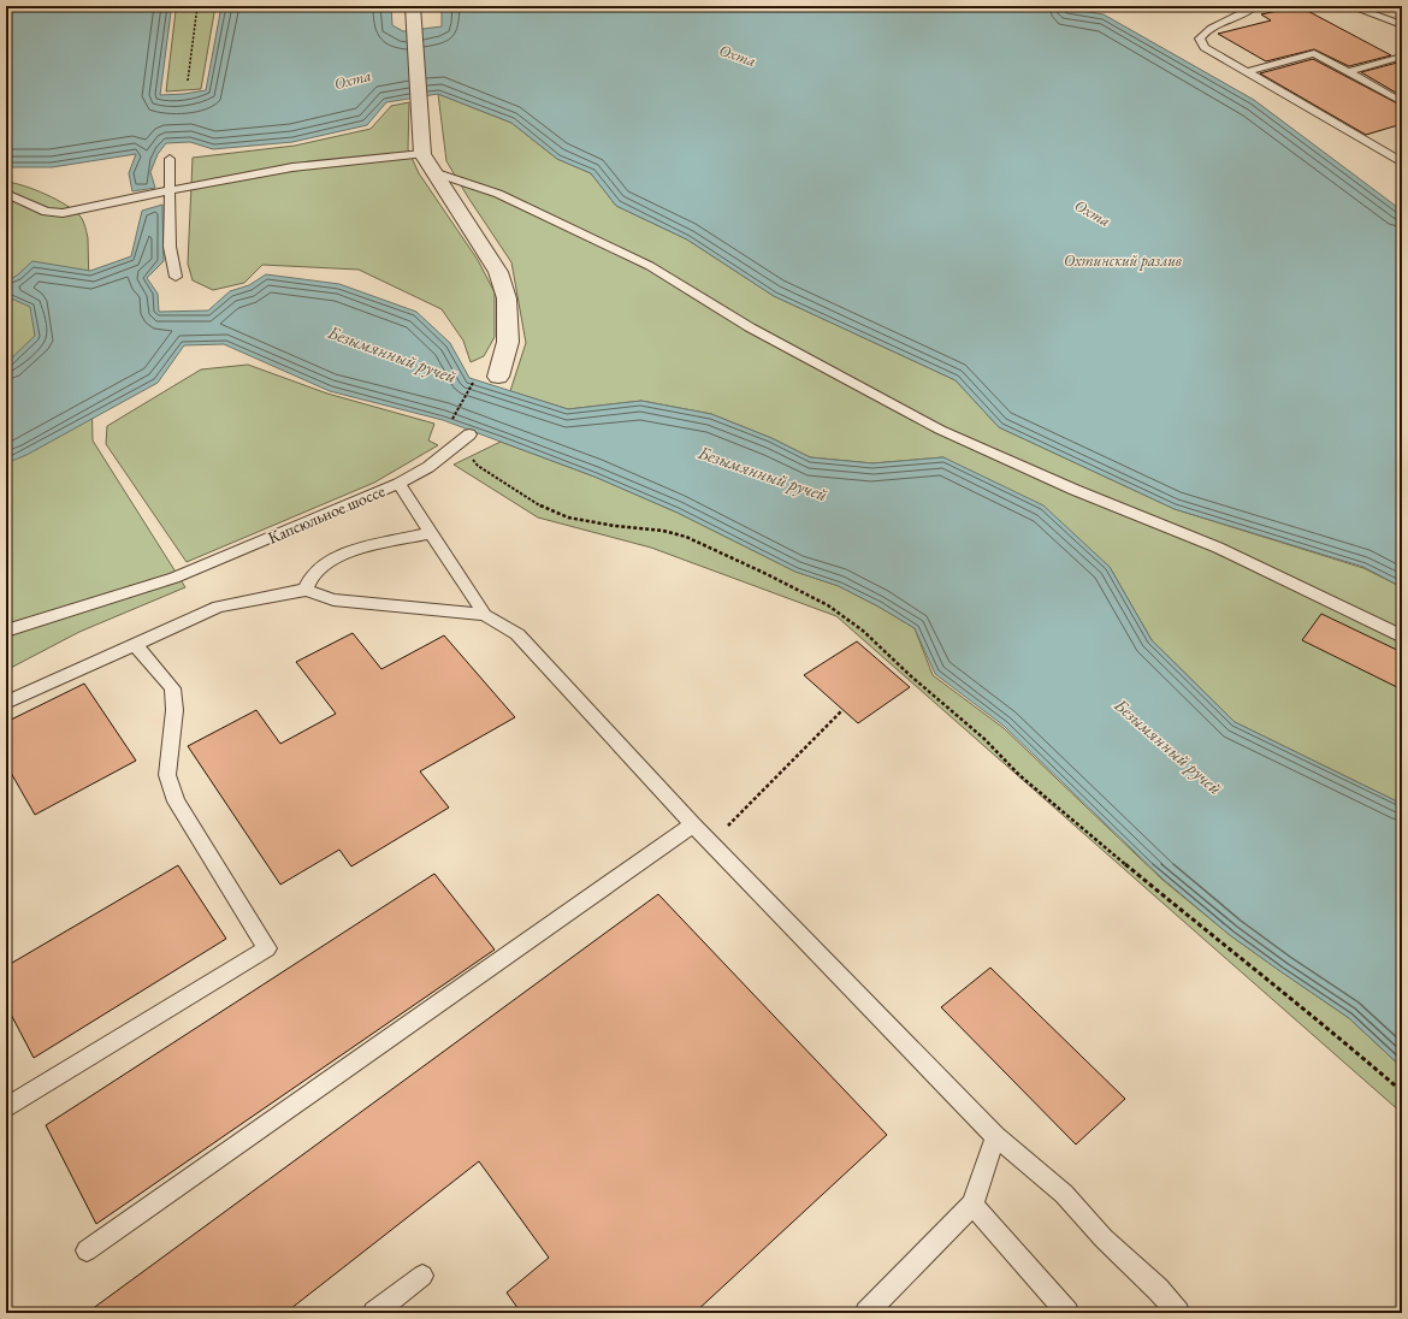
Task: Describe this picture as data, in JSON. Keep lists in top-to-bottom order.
{
  "streets": {
    "lane": ["Капсюльное шоссе"]
  },
  "water": ["Охта", "Охтинский разлив", "Безымянный ручей"]
}
